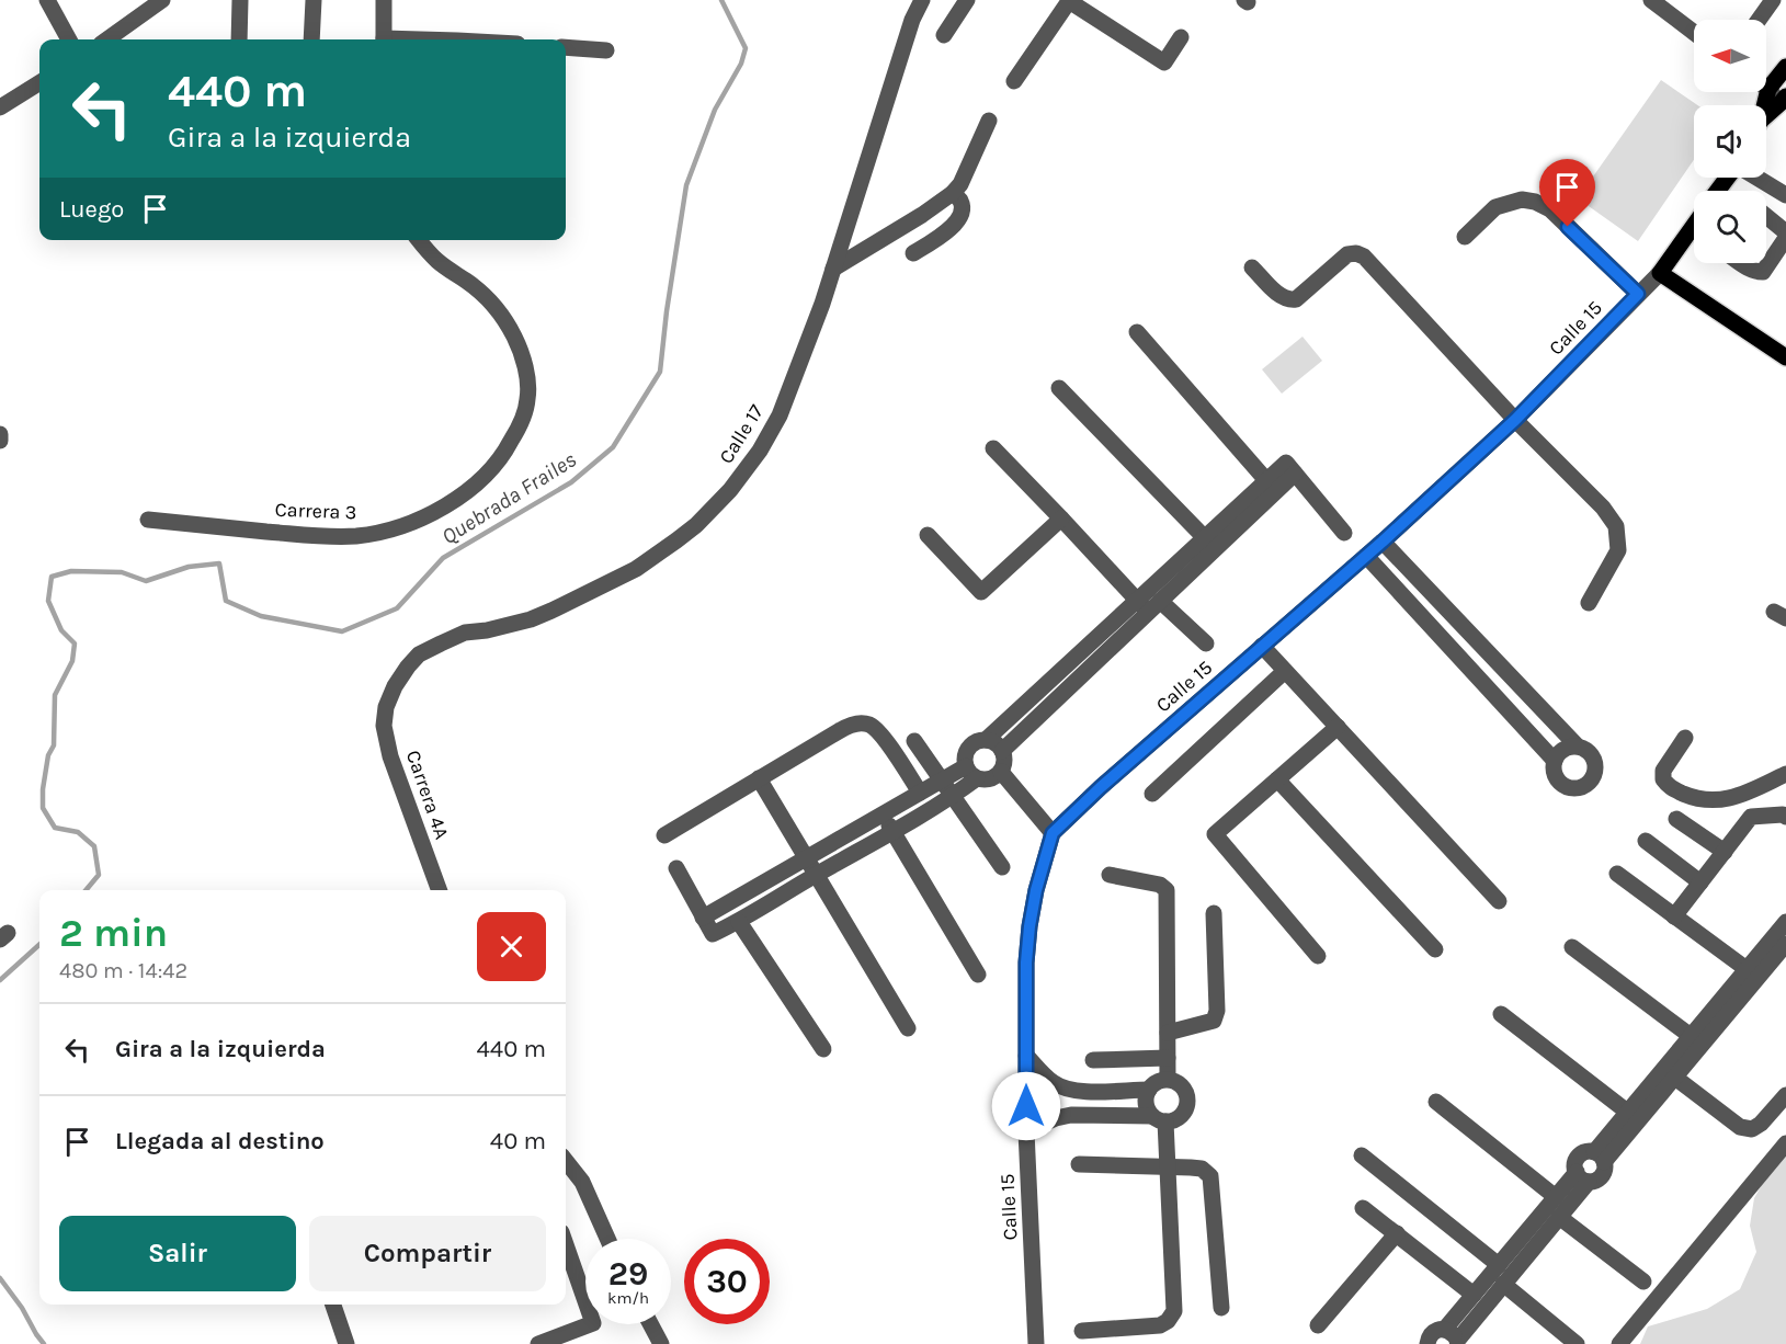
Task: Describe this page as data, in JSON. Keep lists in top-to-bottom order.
{
  "streets": {
    "main road": ["Calle 15"],
    "street": ["Calle 17", "Carrera 3", "Carrera 4A"]
  },
  "crossings": [
    ["Calle 17", "Carrera 4A"]
  ],
  "water": ["Quebrada Frailes"],
  "north": "left",
  "page": {
    "turn": ["440 m", "Gira a la izquierda"],
    "then": "Luego",
    "heading": ["2 min", "480 m · 14:42"],
    "list": [
      {
        "name": "Gira a la izquierda",
        "value": "440 m"
      },
      {
        "name": "Llegada al destino",
        "value": "40 m"
      }
    ],
    "buttons": ["Salir", "Compartir"],
    "speed": "29 km/h",
    "limit": "30"
  }
}
